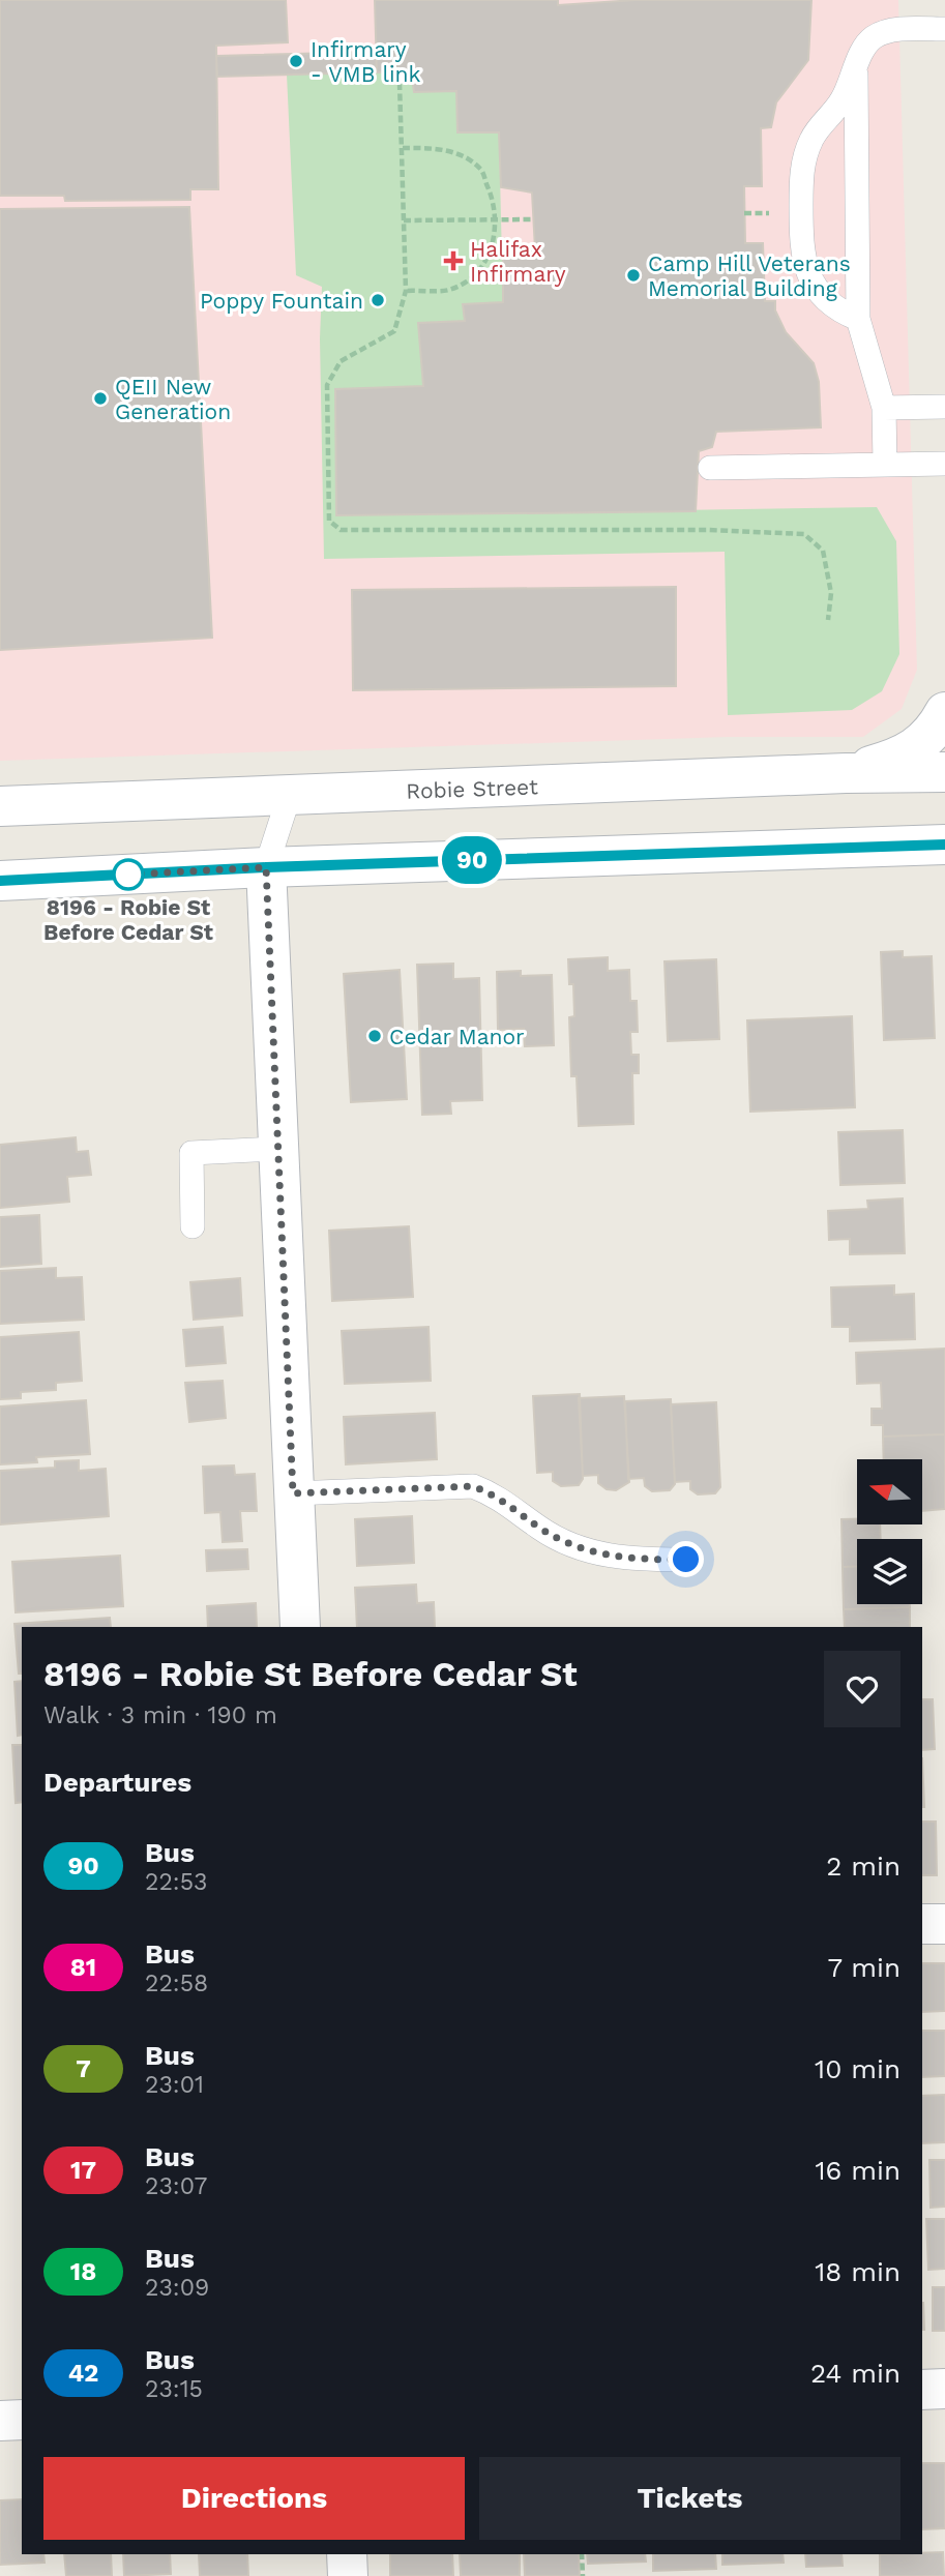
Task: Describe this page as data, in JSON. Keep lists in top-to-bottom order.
{
  "streets": {
    "main road": ["Robie Street"]
  },
  "places": {
    "other": [
      "Infirmary - VMB link",
      "Camp Hill Veterans Memorial Building",
      "Poppy Fountain",
      "QEII New Generation",
      "8196 - Robie St Before Cedar St",
      "Cedar Manor"
    ],
    "health": ["Halifax Infirmary"]
  },
  "lines": ["bus line 90"],
  "north": "left",
  "page": {
    "on_map": "90",
    "heading": [
      ["8196 - Robie St Before Cedar St", "Walk · 3 min · 190 m"],
      "Departures"
    ],
    "list": [
      {
        "mark": "90",
        "name": "Bus",
        "note": "22:53",
        "value": "2 min"
      },
      {
        "mark": "81",
        "name": "Bus",
        "note": "22:58",
        "value": "7 min"
      },
      {
        "mark": "7",
        "name": "Bus",
        "note": "23:01",
        "value": "10 min"
      },
      {
        "mark": "17",
        "name": "Bus",
        "note": "23:07",
        "value": "16 min"
      },
      {
        "mark": "18",
        "name": "Bus",
        "note": "23:09",
        "value": "18 min"
      },
      {
        "mark": "42",
        "name": "Bus",
        "note": "23:15",
        "value": "24 min"
      }
    ],
    "buttons": ["Directions", "Tickets"]
  }
}
